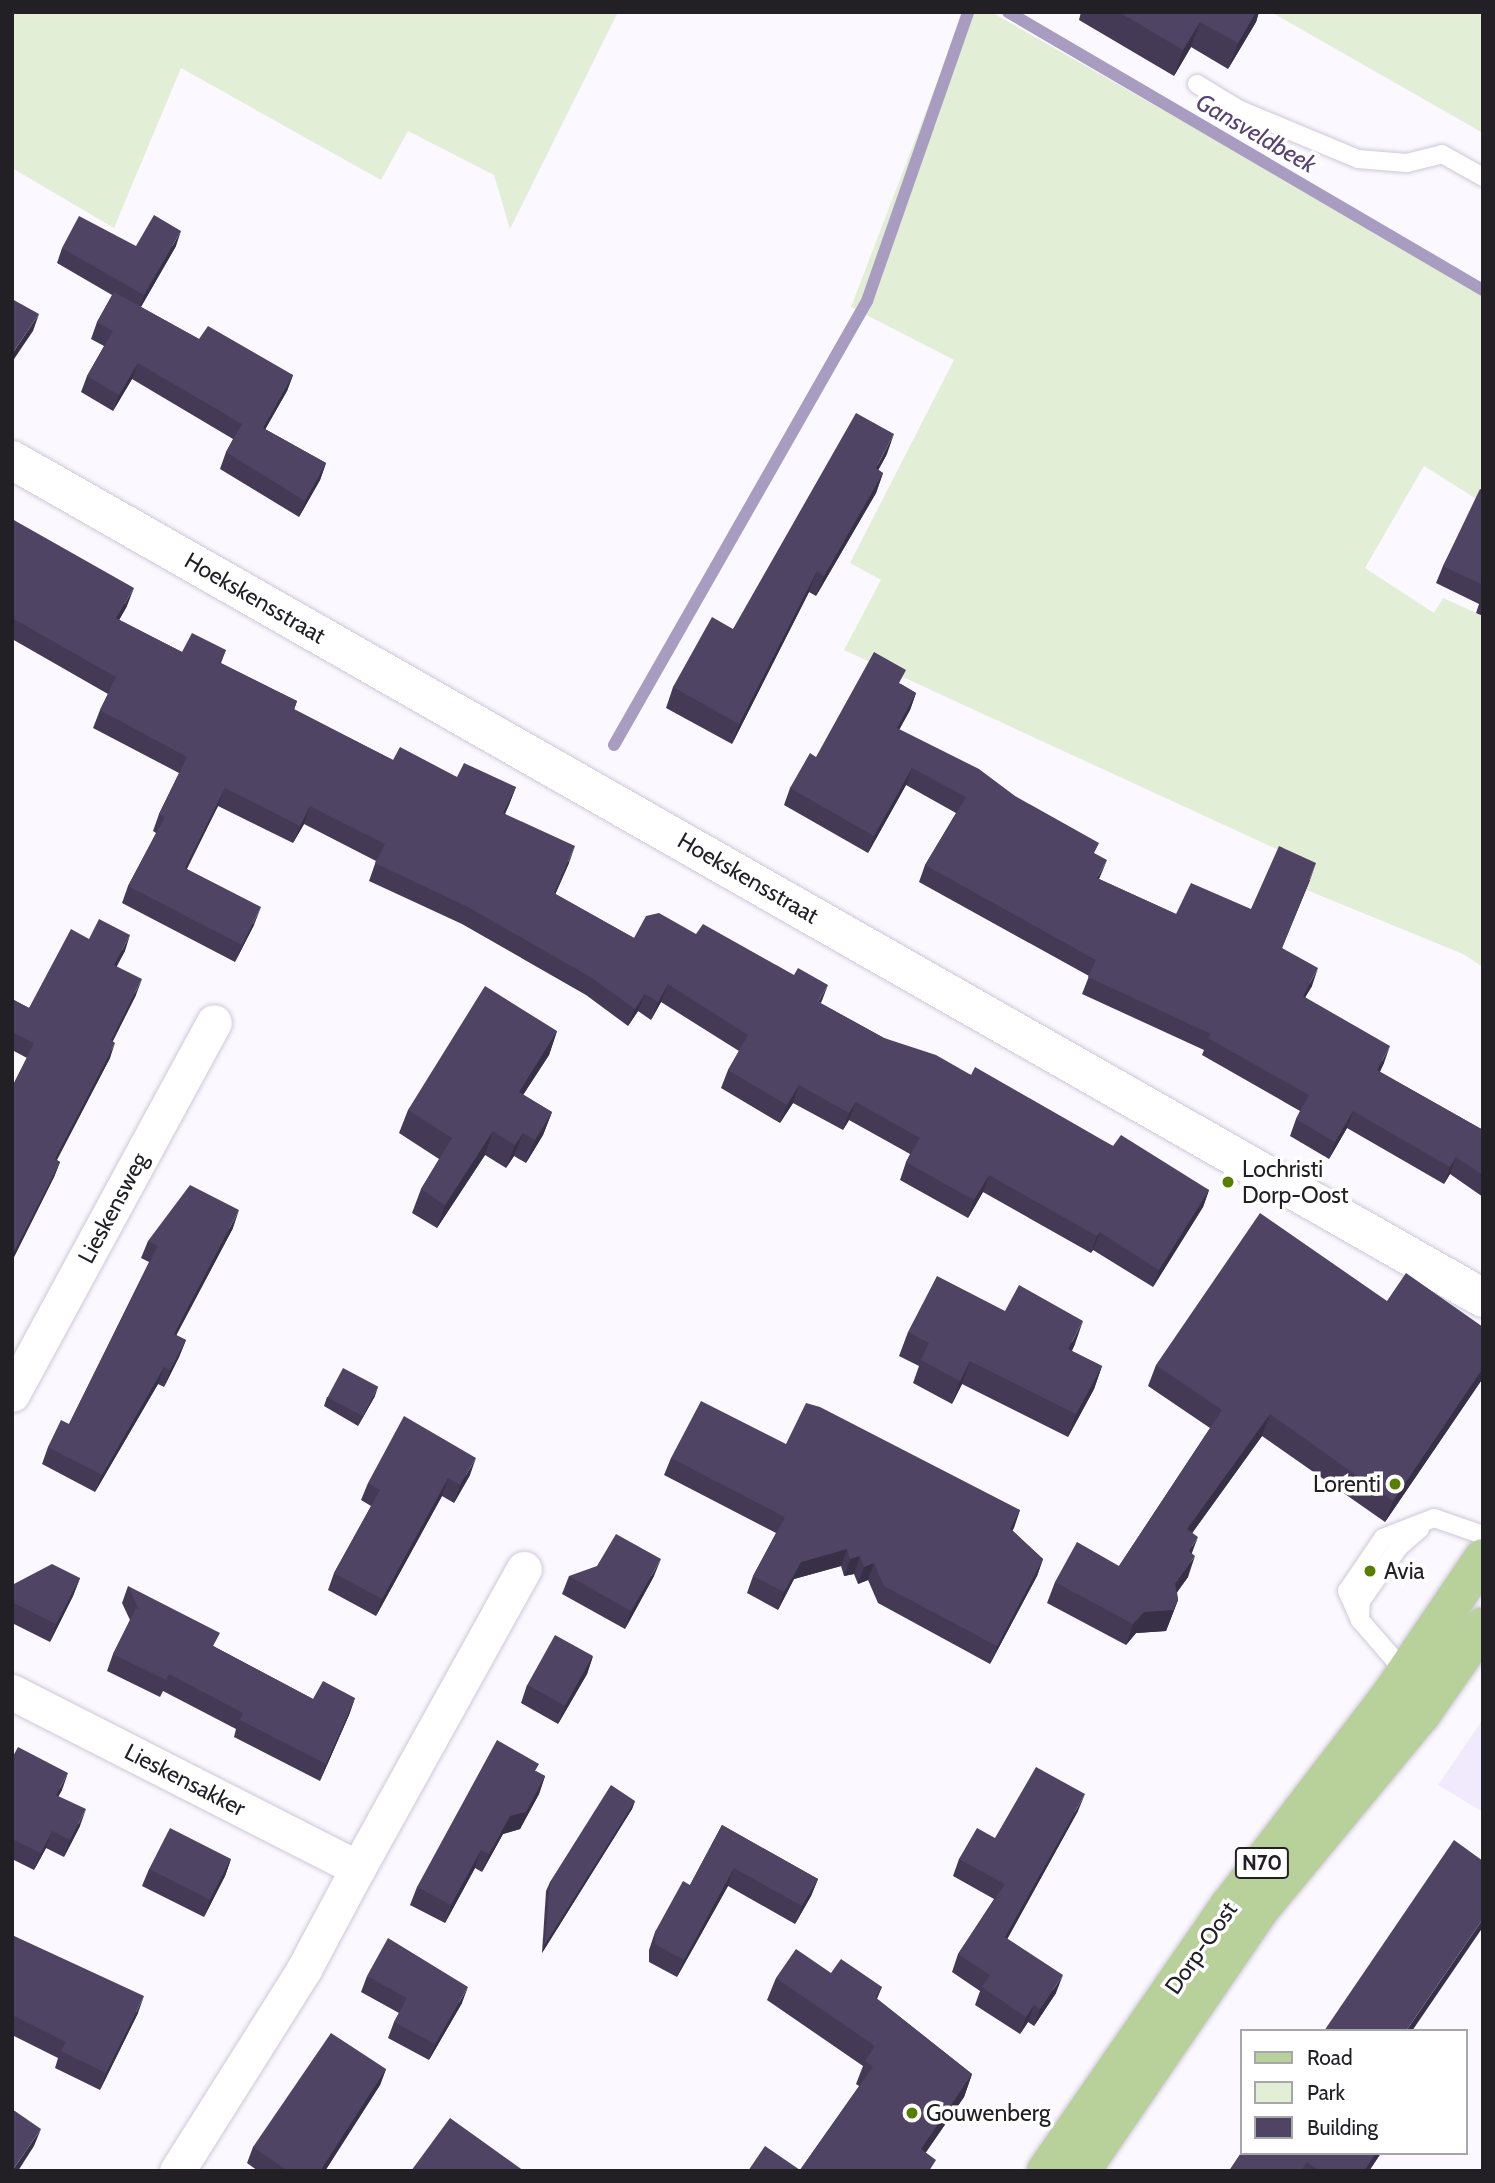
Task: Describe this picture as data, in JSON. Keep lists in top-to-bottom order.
{
  "streets": {
    "main road": ["N70", "Dorp-Oost"],
    "street": ["Hoekskensstraat", "Lieskensweg", "Lieskensakker"]
  },
  "water": ["Gansveldbeek"],
  "places": [
    "Lochristi Dorp-Oost",
    "Lorenti",
    "Avia",
    "Gouwenberg"
  ],
  "legend": ["Road", "Park", "Building"]
}
